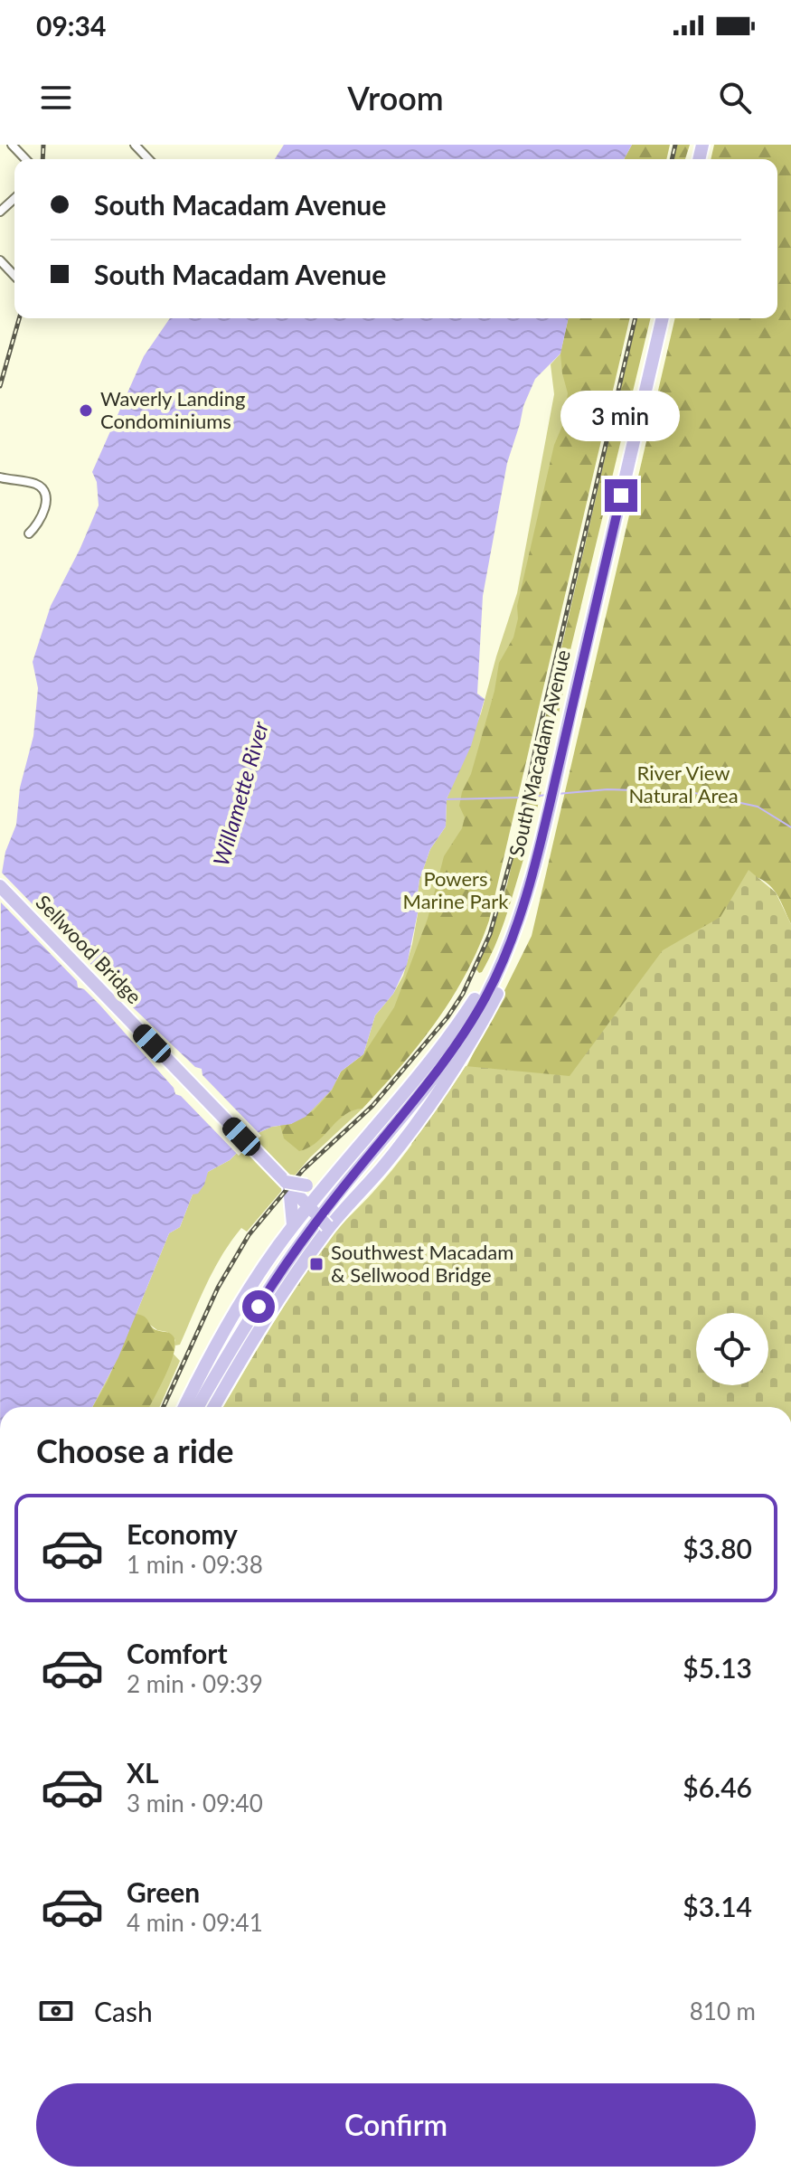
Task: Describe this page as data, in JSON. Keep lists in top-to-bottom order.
{
  "streets": {
    "main road": ["South Macadam Avenue", "Sellwood Bridge"]
  },
  "water": ["Willamette River"],
  "parks": ["River View Natural Area", "Powers Marine Park"],
  "places": {
    "other": ["Waverly Landing Condominiums"],
    "transit": ["Southwest Macadam & Sellwood Bridge"]
  },
  "page": {
    "status": "09:34",
    "header": "Vroom",
    "banner": ["South Macadam Avenue", "South Macadam Avenue"],
    "bubble": "3 min",
    "heading": "Choose a ride",
    "list": [
      {
        "name": "Economy",
        "note": "1 min · 09:38",
        "value": "$3.80"
      },
      {
        "name": "Comfort",
        "note": "2 min · 09:39",
        "value": "$5.13"
      },
      {
        "name": "XL",
        "note": "3 min · 09:40",
        "value": "$6.46"
      },
      {
        "name": "Green",
        "note": "4 min · 09:41",
        "value": "$3.14"
      }
    ],
    "pay": ["Cash", "810 m"],
    "buttons": "Confirm"
  }
}
